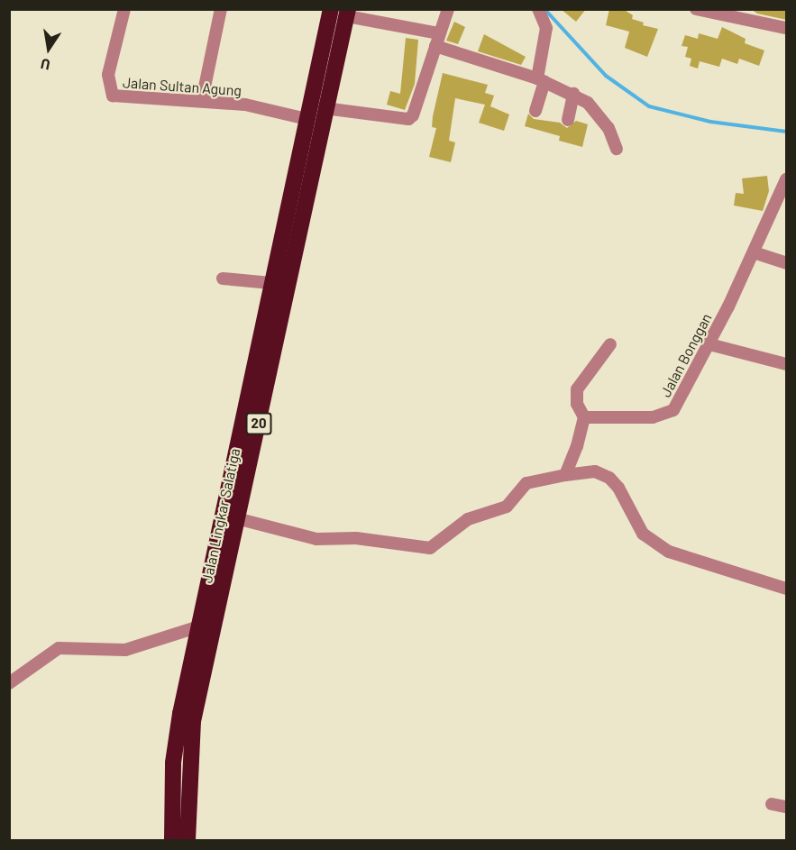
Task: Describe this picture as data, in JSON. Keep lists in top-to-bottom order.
{
  "streets": {
    "highway": ["20", "Jalan Lingkar Salatiga"],
    "street": ["Jalan Sultan Agung", "Jalan Bonggan"]
  },
  "crossings": [
    ["Jalan Sultan Agung", "Jalan Lingkar Salatiga"]
  ],
  "north": "bottom"
}
